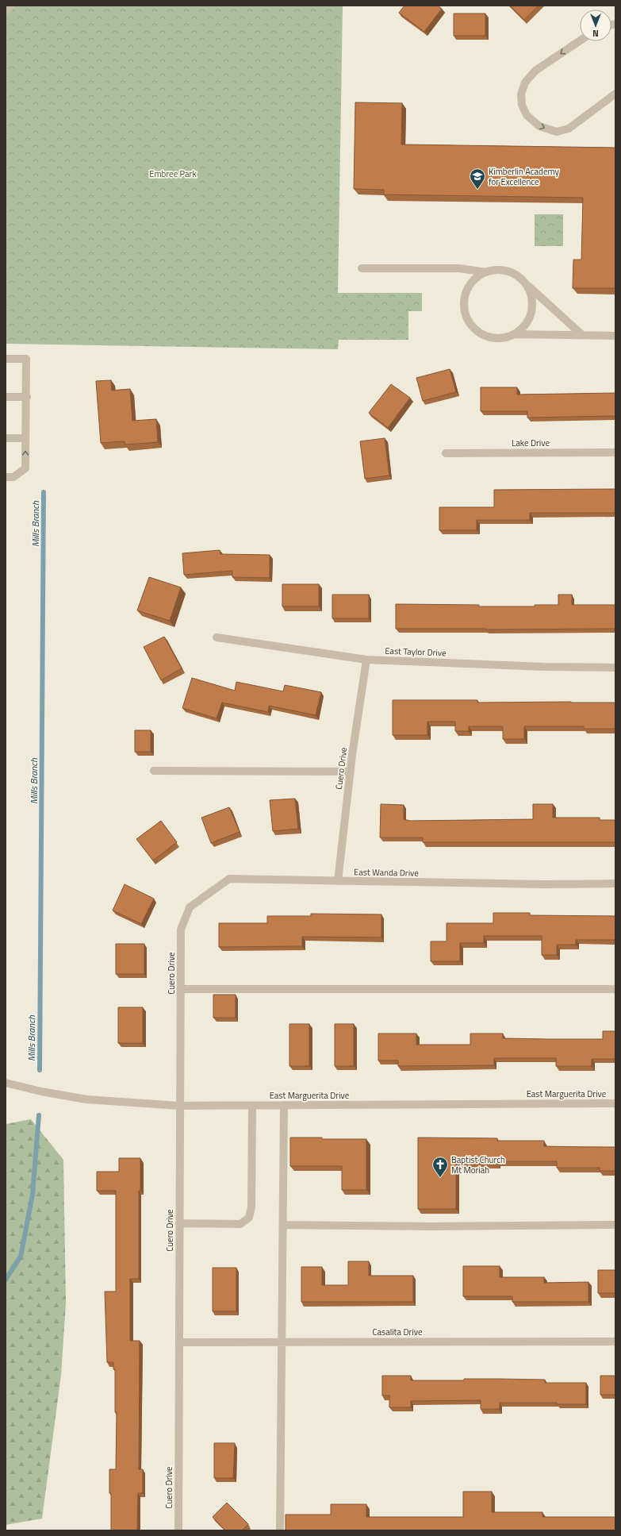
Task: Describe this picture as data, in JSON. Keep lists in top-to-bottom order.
{
  "streets": {
    "street": [
      "Lake Drive",
      "East Taylor Drive",
      "Cuero Drive",
      "East Wanda Drive",
      "East Marguerita Drive",
      "Casalita Drive"
    ]
  },
  "crossings": [
    ["East Taylor Drive", "Cuero Drive"],
    ["Cuero Drive", "East Wanda Drive"],
    ["Cuero Drive", "East Marguerita Drive"],
    ["Cuero Drive", "Casalita Drive"]
  ],
  "water": ["Mills Branch"],
  "parks": ["Embree Park"],
  "places": {
    "school or university": ["Kimberlin Academy for Excellence"],
    "church": ["Baptist Church Mt Moriah"]
  },
  "north": "bottom"
}
